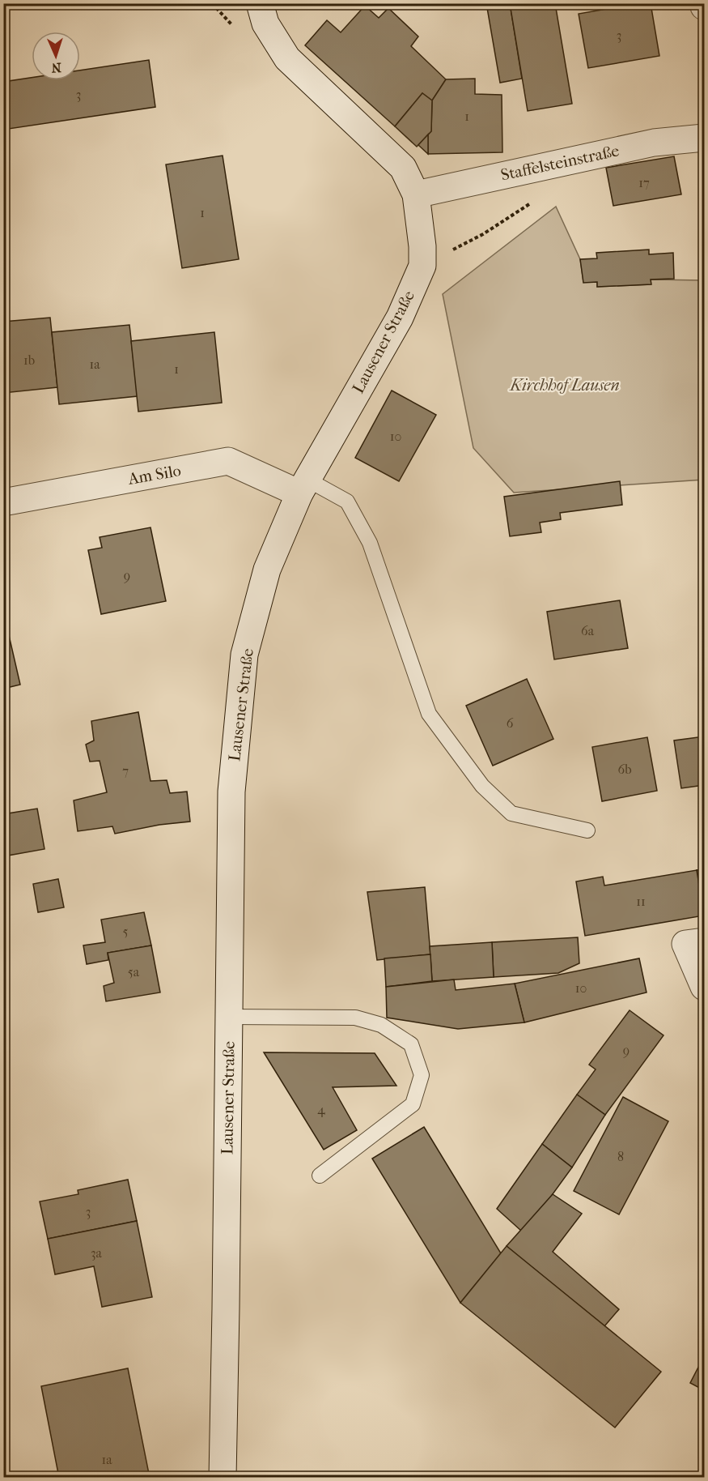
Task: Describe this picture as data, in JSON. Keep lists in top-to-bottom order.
{
  "streets": {
    "main road": ["Staffelsteinstraße", "Lausener Straße", "Am Silo"]
  },
  "crossings": [
    ["Staffelsteinstraße", "Lausener Straße"],
    ["Lausener Straße", "Am Silo"]
  ],
  "parks": ["Kirchhof Lausen"],
  "house_numbers": [
    "3",
    "3",
    "1",
    "17",
    "1",
    "1b",
    "1a",
    "1",
    "10",
    "9",
    "6a",
    "6",
    "6b",
    "7",
    "11",
    "5",
    "5a",
    "10",
    "9",
    "4",
    "8",
    "3",
    "3a",
    "1a"
  ],
  "north": "bottom"
}
